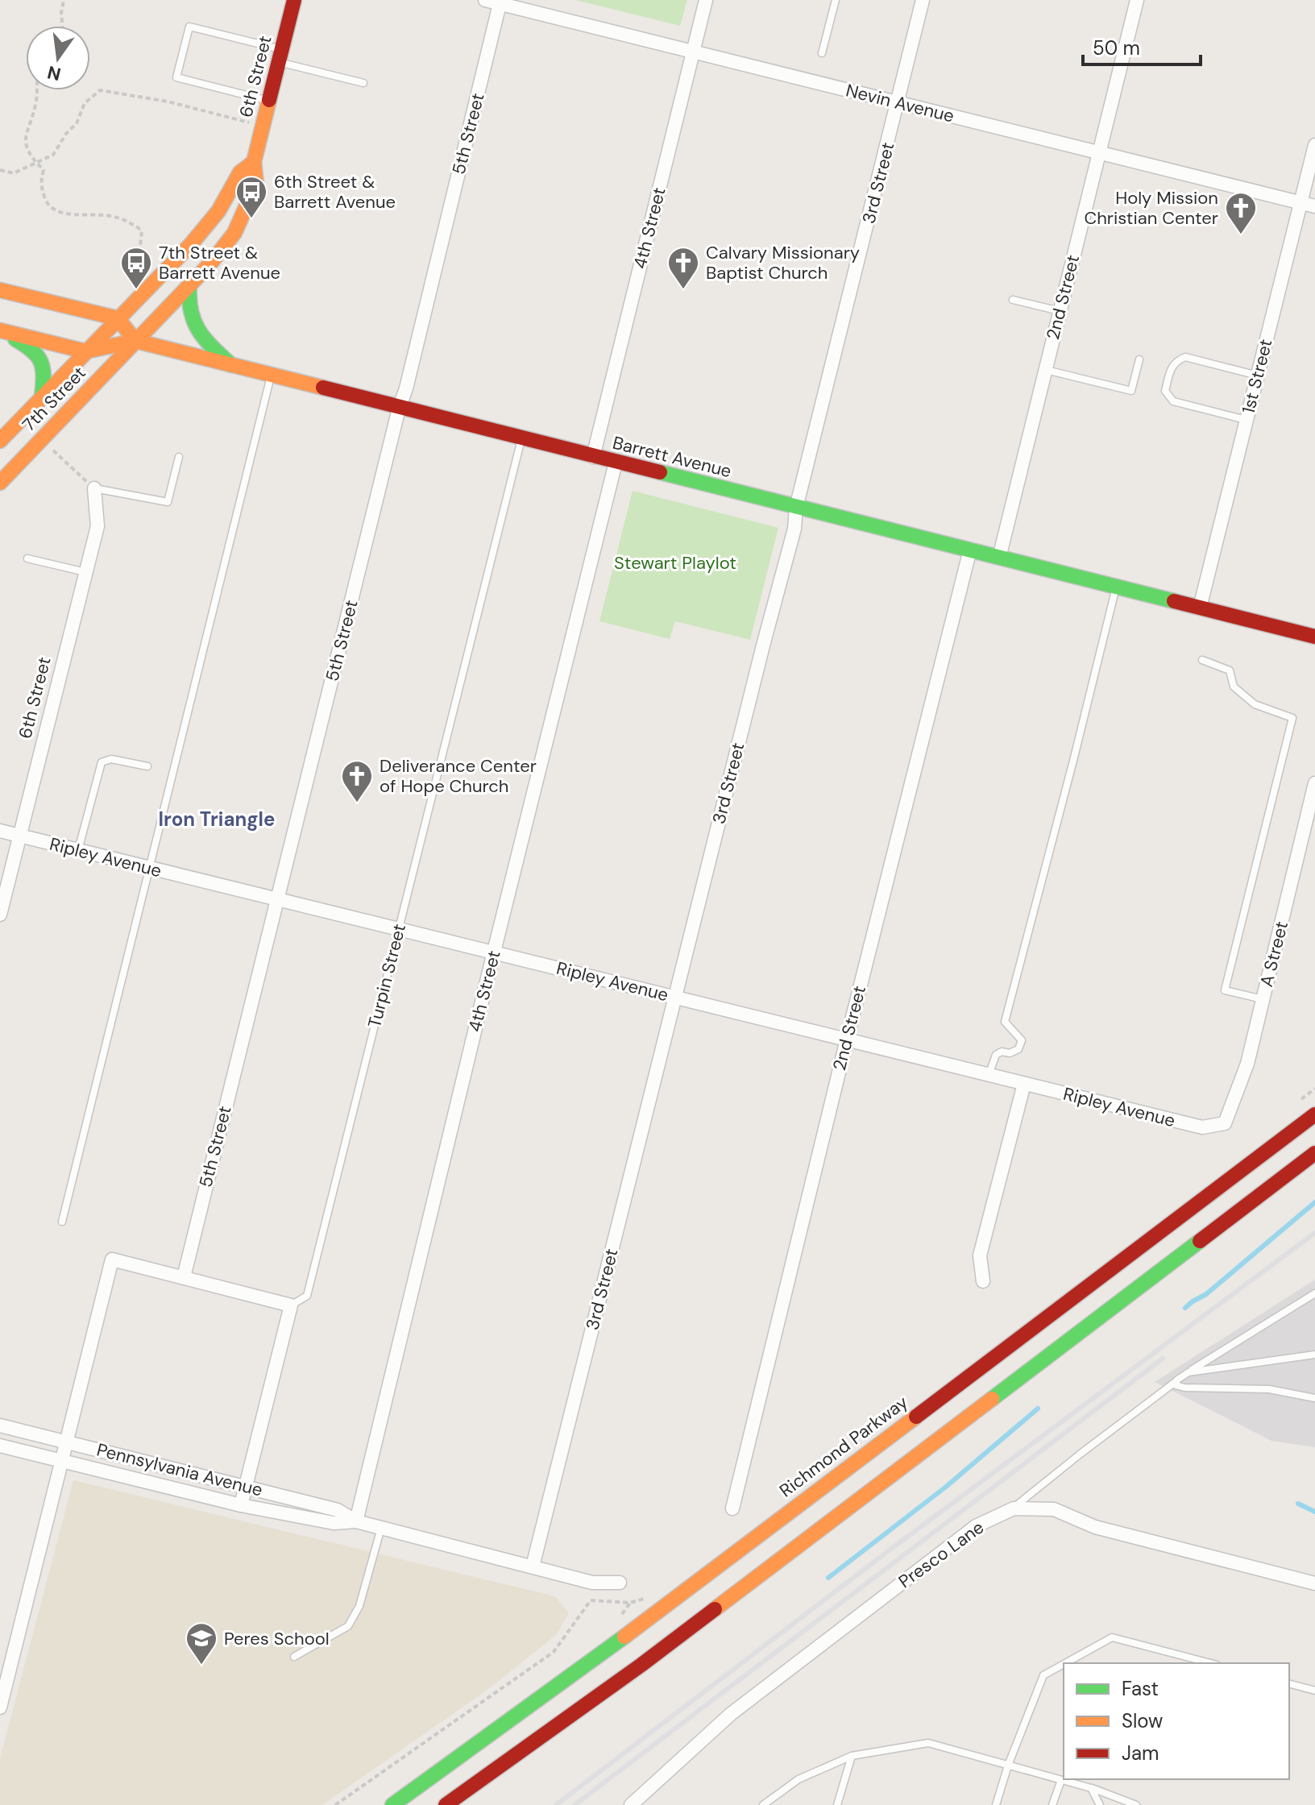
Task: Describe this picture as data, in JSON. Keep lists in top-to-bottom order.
{
  "streets": {
    "main road": [
      "6th Street",
      "7th Street",
      "Barrett Avenue",
      "Richmond Parkway"
    ],
    "street": [
      "Nevin Avenue",
      "5th Street",
      "3rd Street",
      "4th Street",
      "2nd Street",
      "1st Street",
      "Ripley Avenue",
      "A Street",
      "Turpin Street",
      "Pennsylvania Avenue",
      "Presco Lane"
    ]
  },
  "crossings": [
    ["6th Street", "7th Street"],
    ["6th Street", "Barrett Avenue"],
    ["6th Street", "Ripley Avenue"],
    ["Nevin Avenue", "5th Street"],
    ["Nevin Avenue", "3rd Street"],
    ["Nevin Avenue", "4th Street"],
    ["Nevin Avenue", "2nd Street"],
    ["Nevin Avenue", "1st Street"],
    ["5th Street", "Barrett Avenue"],
    ["5th Street", "Ripley Avenue"],
    ["3rd Street", "Barrett Avenue"],
    ["3rd Street", "Ripley Avenue"],
    ["3rd Street", "Pennsylvania Avenue"],
    ["4th Street", "Barrett Avenue"],
    ["4th Street", "Ripley Avenue"],
    ["4th Street", "Pennsylvania Avenue"],
    ["2nd Street", "Barrett Avenue"],
    ["2nd Street", "Ripley Avenue"],
    ["1st Street", "Barrett Avenue"],
    ["7th Street", "Barrett Avenue"],
    ["Barrett Avenue", "Turpin Street"],
    ["Ripley Avenue", "A Street"],
    ["Ripley Avenue", "Turpin Street"],
    ["Turpin Street", "Pennsylvania Avenue"]
  ],
  "districts": ["Iron Triangle"],
  "parks": ["Stewart Playlot"],
  "places": {
    "bus stop": ["6th Street & Barrett Avenue", "7th Street & Barrett Avenue"],
    "church": ["Holy Mission Christian Center", "Calvary Missionary Baptist Church", "Deliverance Center of Hope Church"],
    "school or university": ["Peres School"]
  },
  "legend": ["Fast", "Slow", "Jam"],
  "scale_bar": "50 m",
  "north": "bottom"
}
